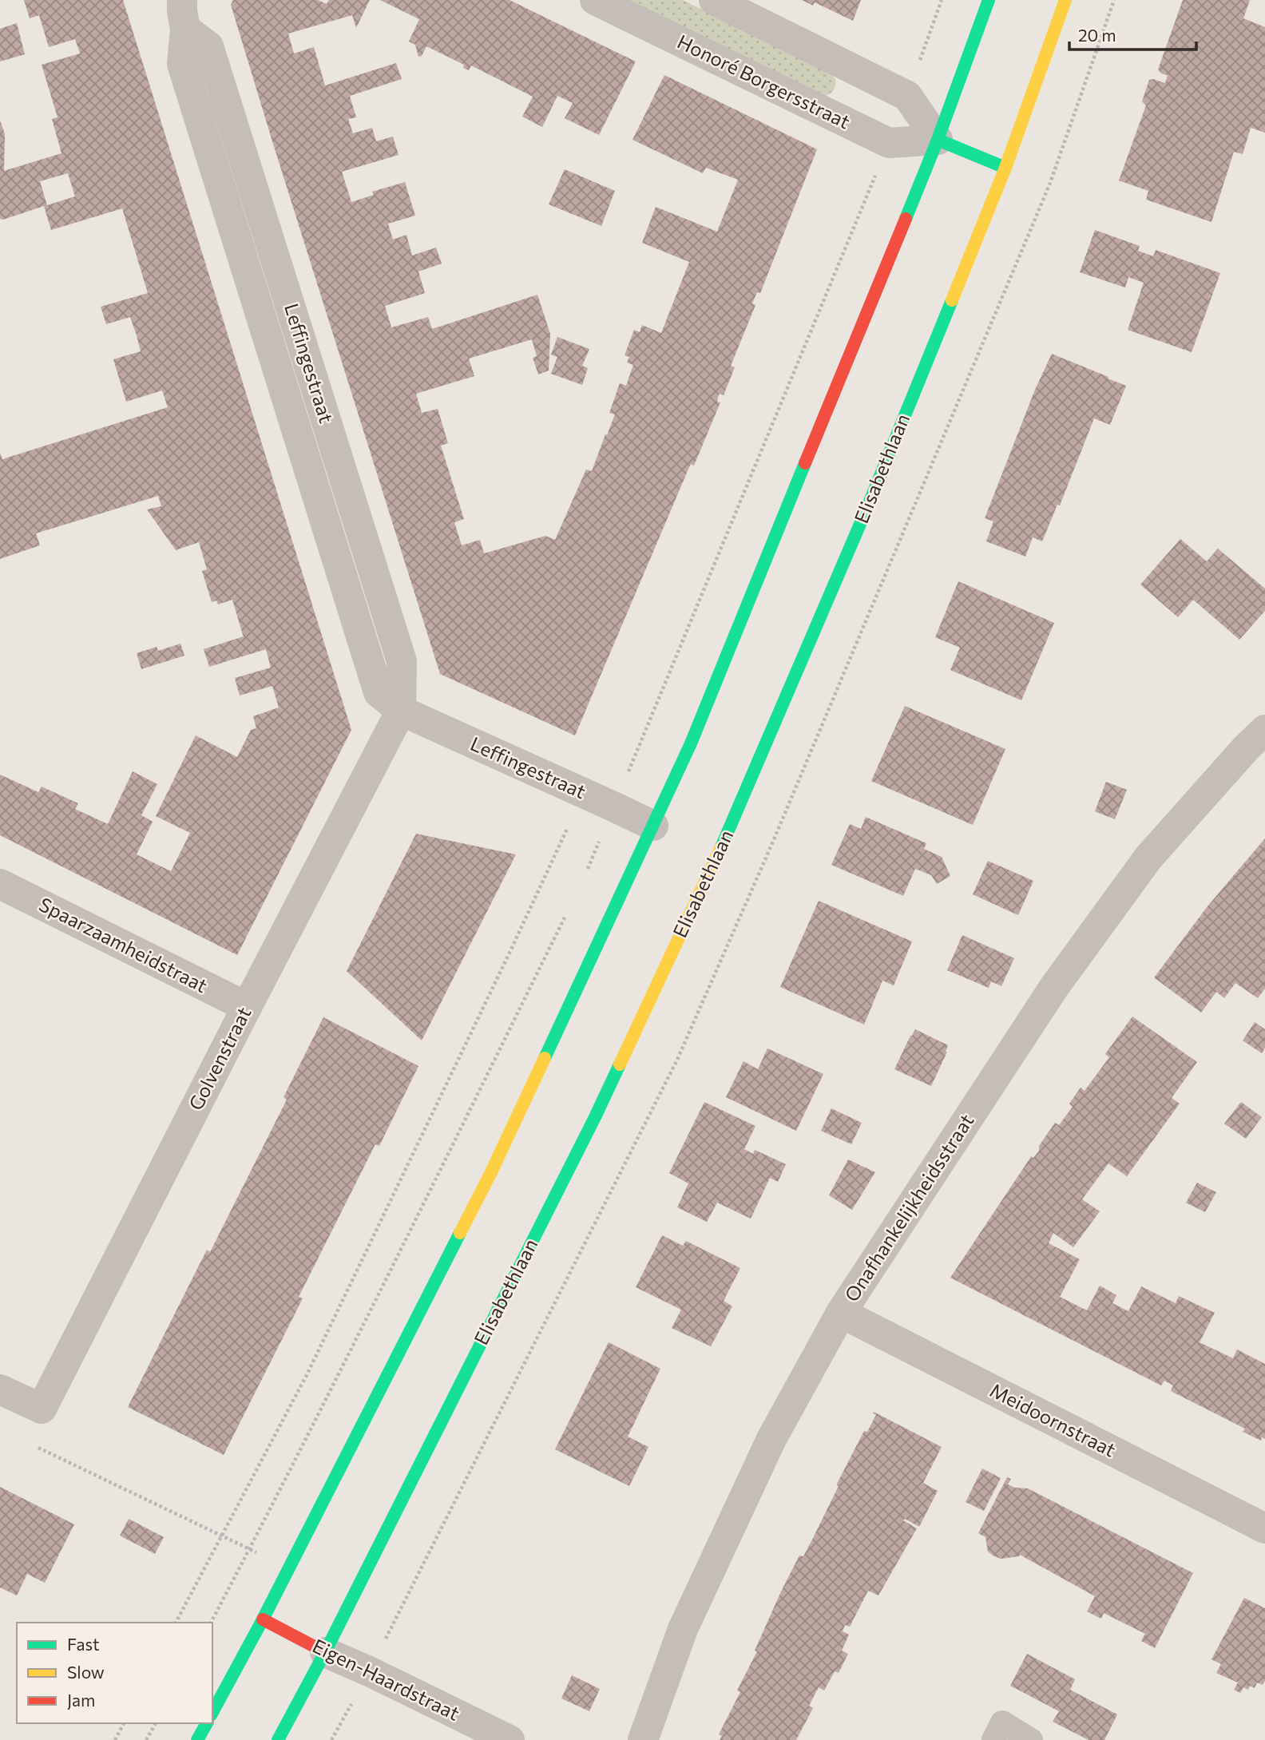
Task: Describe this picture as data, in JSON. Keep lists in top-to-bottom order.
{
  "streets": {
    "main road": ["Honoré Borgersstraat", "Elisabethlaan", "Eigen-Haardstraat"],
    "street": [
      "Leffingestraat",
      "Spaarzaamheidstraat",
      "Golvenstraat",
      "Onafhankelijkheidsstraat",
      "Meidoornstraat"
    ]
  },
  "crossings": [
    ["Honoré Borgersstraat", "Elisabethlaan"],
    ["Leffingestraat", "Golvenstraat"],
    ["Elisabethlaan", "Eigen-Haardstraat"],
    ["Spaarzaamheidstraat", "Golvenstraat"],
    ["Onafhankelijkheidsstraat", "Meidoornstraat"]
  ],
  "legend": ["Fast", "Slow", "Jam"],
  "scale_bar": "20 m"
}
